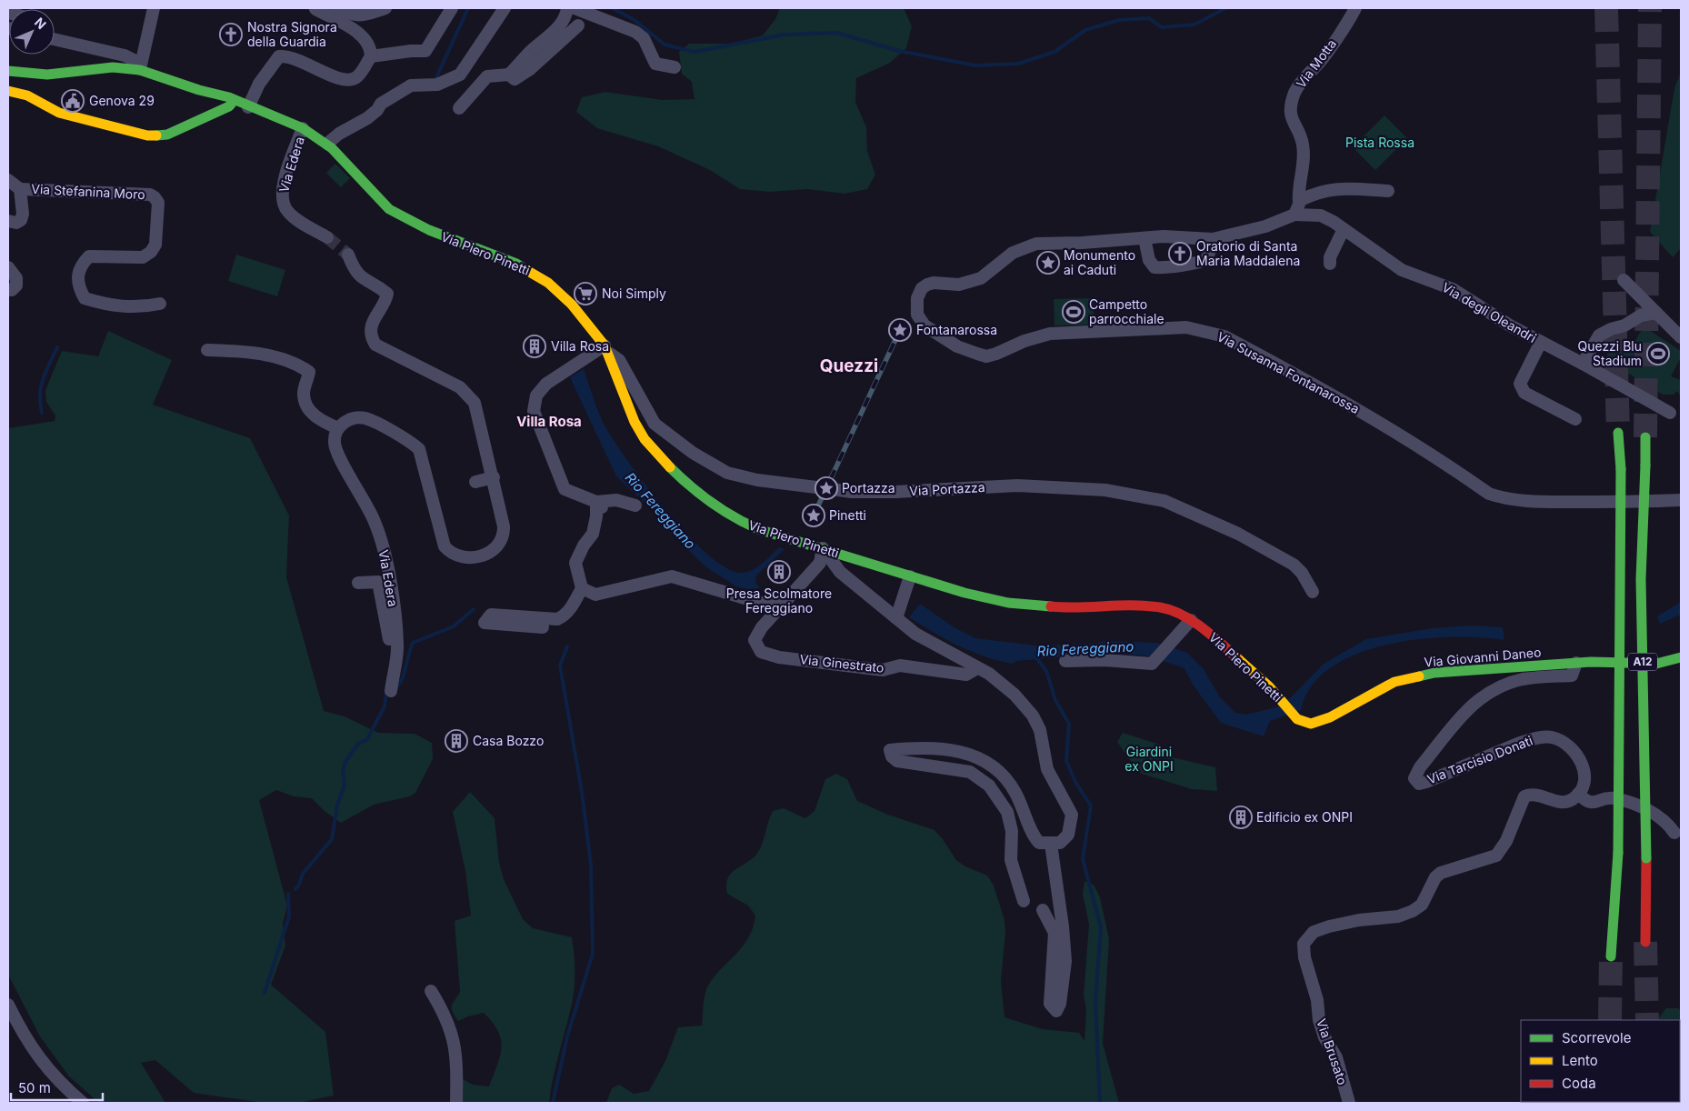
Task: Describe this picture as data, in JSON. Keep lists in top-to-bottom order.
{
  "streets": {
    "main road": ["Via Piero Pinetti", "Via Giovanni Daneo", "A12"],
    "street": [
      "Via Motta",
      "Via Edera",
      "Via Stefanina Moro",
      "Via degli Oleandri",
      "Via Susanna Fontanarossa",
      "Via Portazza",
      "Via Ginestrato",
      "Via Tarcisio Donati",
      "Via Brusato"
    ]
  },
  "crossings": [
    ["Via Motta", "Via degli Oleandri"],
    ["Via Motta", "Via Susanna Fontanarossa"],
    ["Via Edera", "Via Piero Pinetti"],
    ["Via Piero Pinetti", "Via Portazza"],
    ["Via Piero Pinetti", "Via Giovanni Daneo"],
    ["Via Piero Pinetti", "Via Ginestrato"],
    ["Via degli Oleandri", "Via Susanna Fontanarossa"],
    ["Via Giovanni Daneo", "Via Tarcisio Donati"],
    ["Via Tarcisio Donati", "Via Brusato"]
  ],
  "districts": ["Quezzi", "Villa Rosa"],
  "water": ["Rio Fereggiano"],
  "parks": ["Pista Rossa", "Giardini ex ONPI"],
  "places": {
    "church": ["Nostra Signora della Guardia", "Oratorio di Santa Maria Maddalena"],
    "public building": ["Genova 29"],
    "place": [
      "Monumento ai Caduti",
      "Fontanarossa",
      "Portazza",
      "Pinetti"
    ],
    "supermarket": ["Noi Simply"],
    "sports": ["Campetto parrocchiale", "Quezzi Blu Stadium"],
    "building": [
      "Villa Rosa",
      "Presa Scolmatore Fereggiano",
      "Casa Bozzo",
      "Edificio ex ONPI"
    ]
  },
  "legend": ["Scorrevole", "Lento", "Coda"],
  "scale_bar": "50 m",
  "north": "top right"
}
